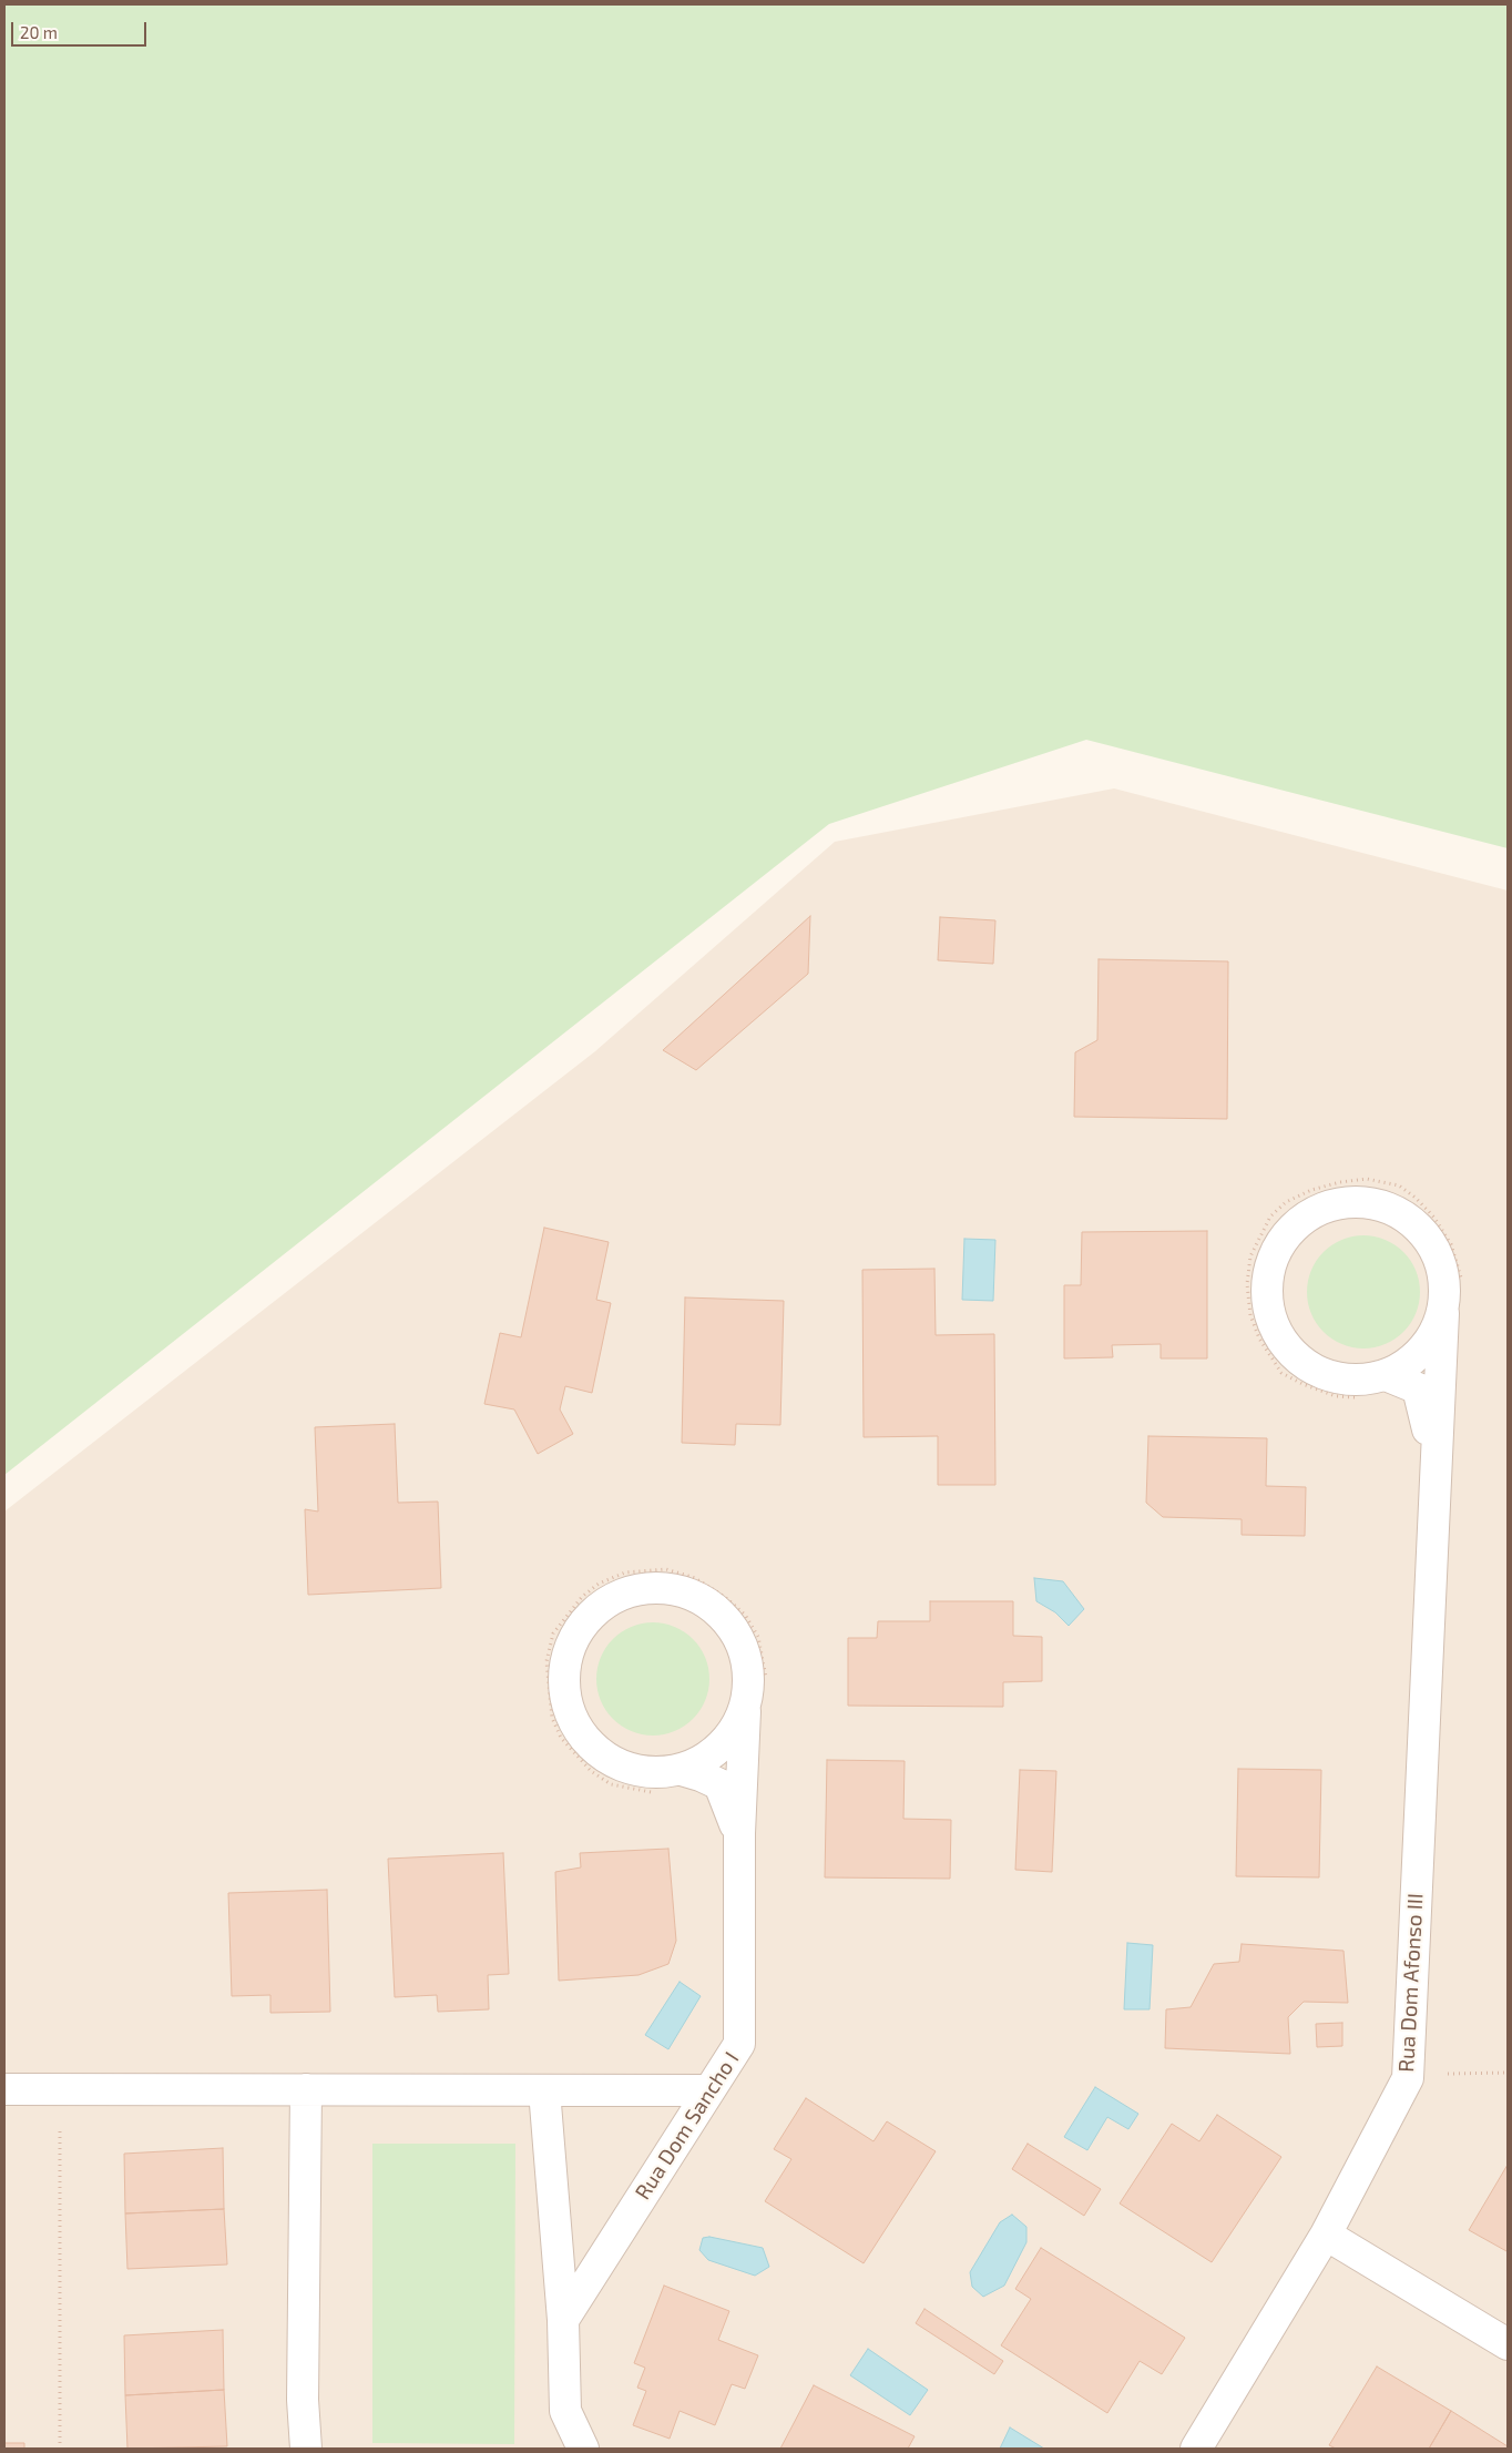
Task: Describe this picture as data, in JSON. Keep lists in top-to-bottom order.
{
  "streets": {
    "street": ["Rua Dom Afonso III", "Rua Dom Sancho I"]
  },
  "scale_bar": "20 m"
}
